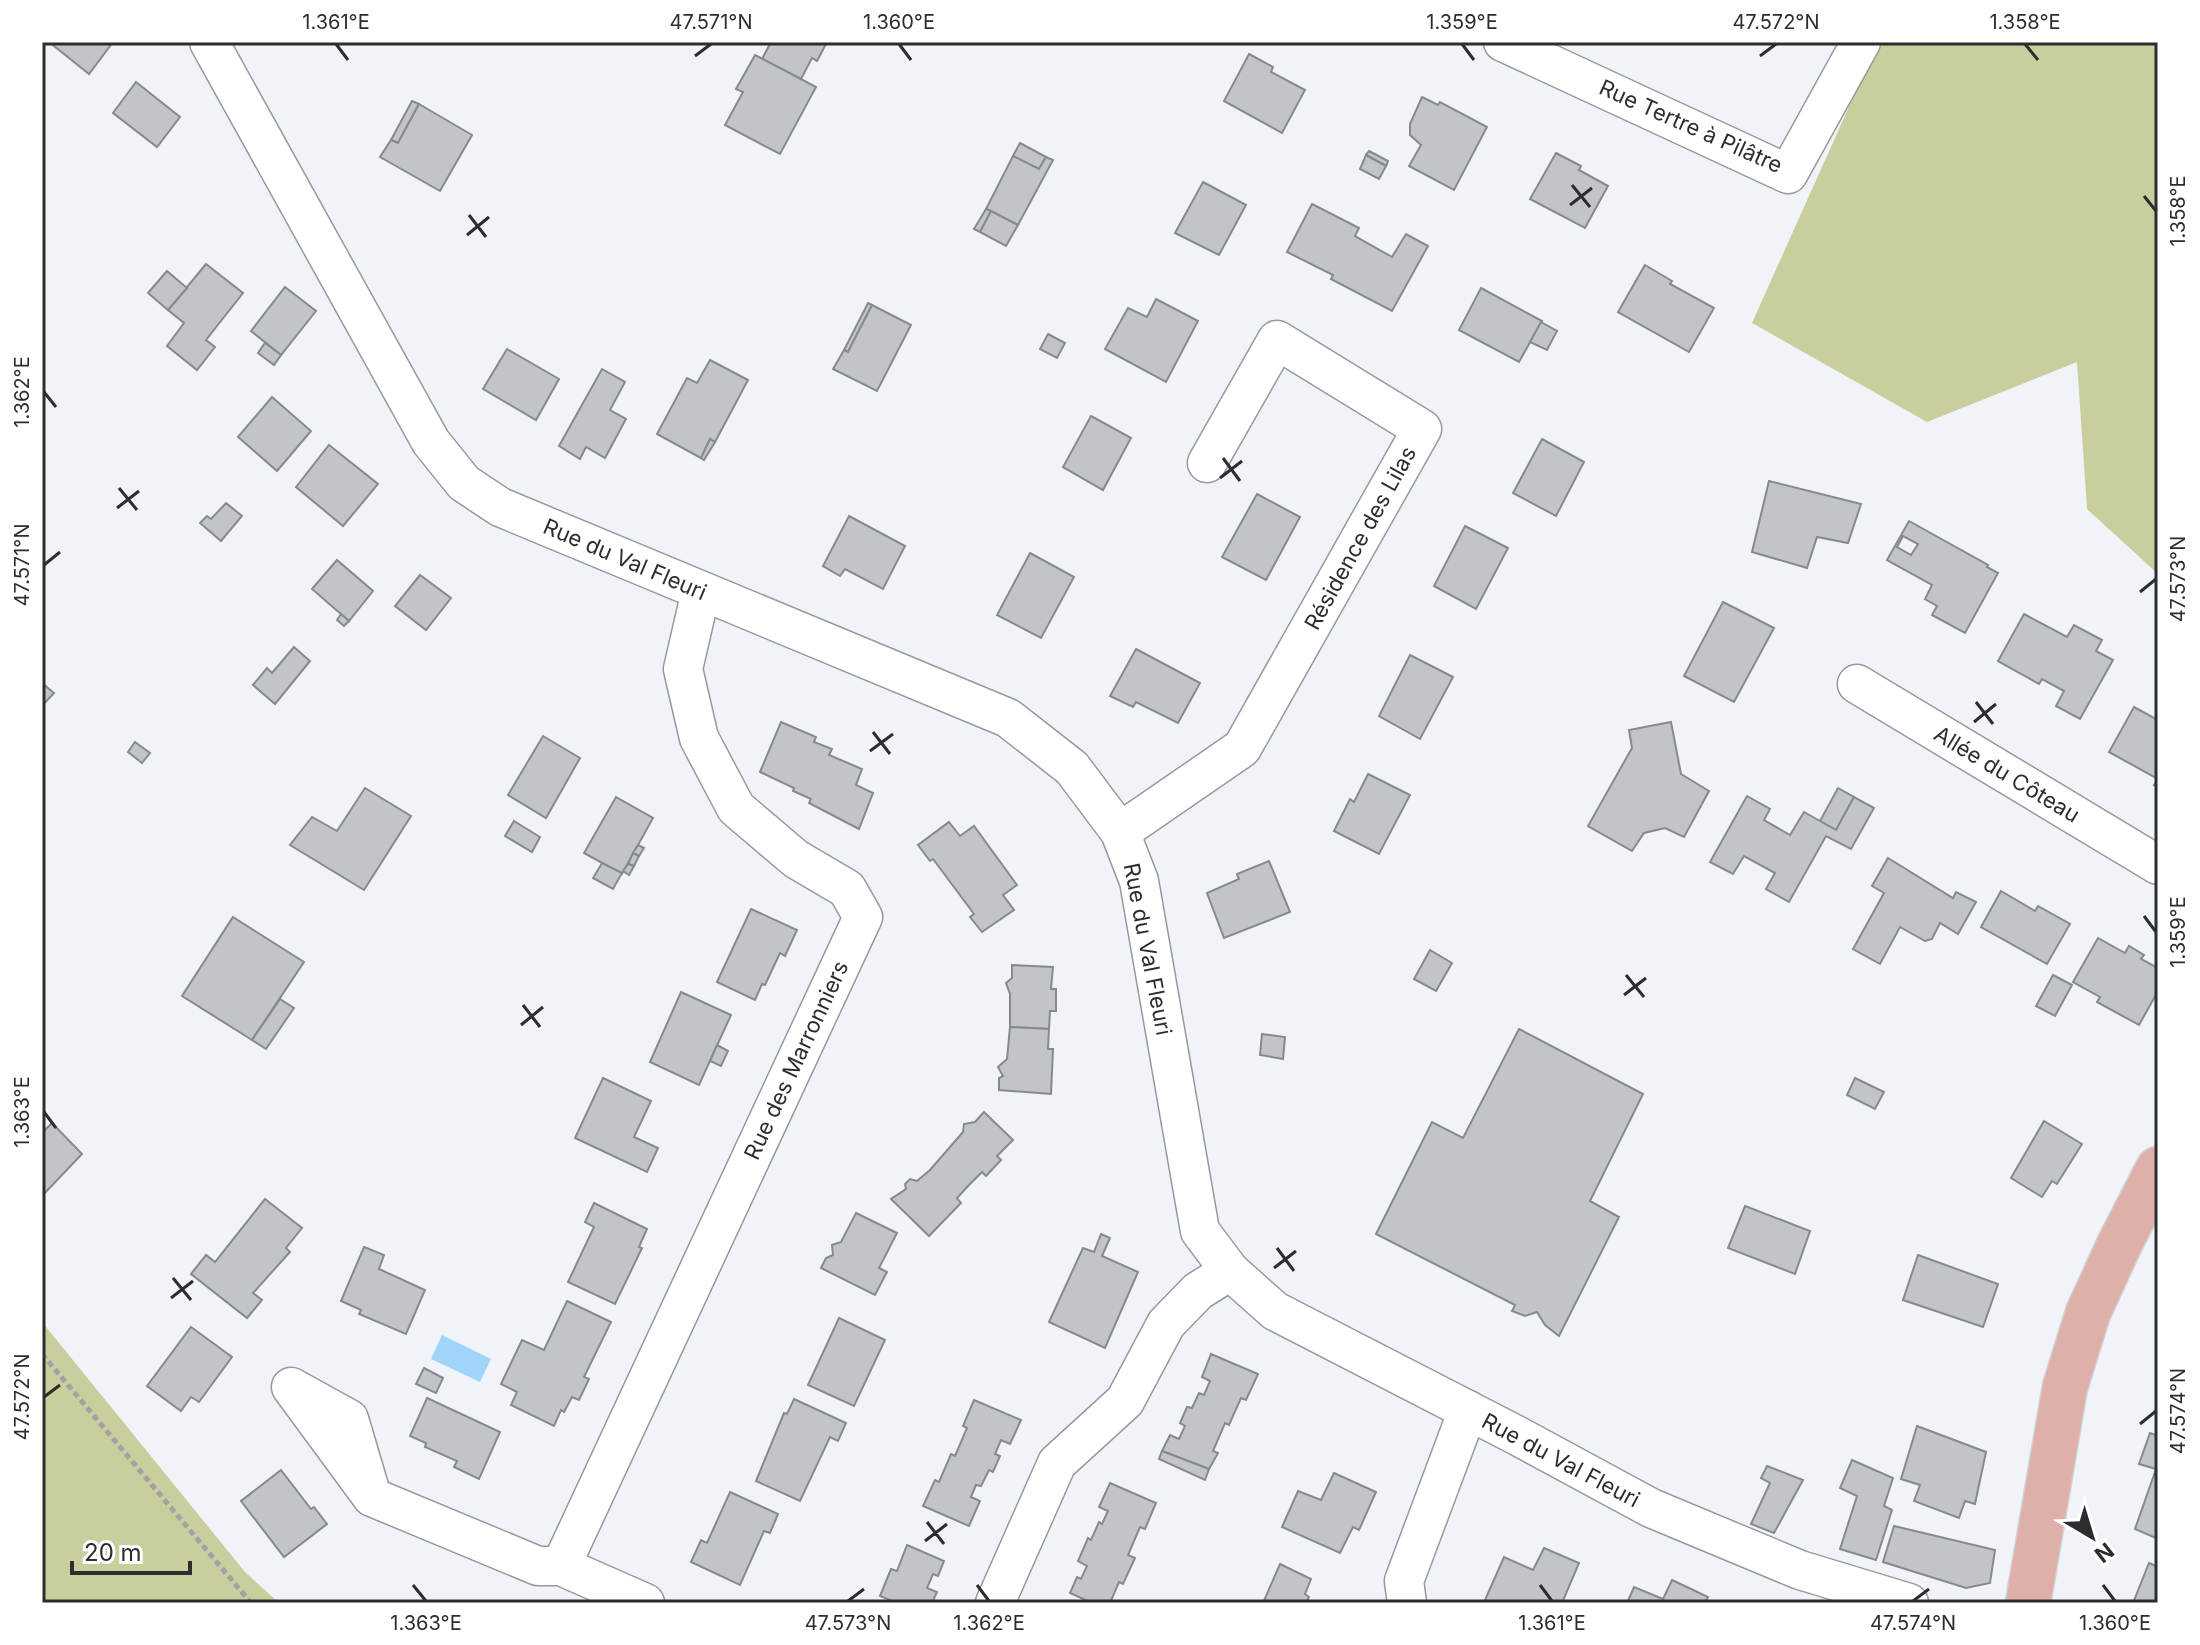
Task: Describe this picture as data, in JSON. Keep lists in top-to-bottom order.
{
  "streets": {
    "street": [
      "Rue Tertre à Pilâtre",
      "Résidence des Lilas",
      "Rue du Val Fleuri",
      "Allée du Côteau",
      "Rue des Marronniers"
    ]
  },
  "crossings": [
    ["Résidence des Lilas", "Rue du Val Fleuri"],
    ["Rue du Val Fleuri", "Rue des Marronniers"]
  ],
  "scale_bar": "20 m",
  "north": "bottom right",
  "coordinates": [
    "1.361°E",
    "47.571°N",
    "1.360°E",
    "1.359°E",
    "47.572°N",
    "1.358°E",
    "1.362°E",
    "47.573°N",
    "1.363°E",
    "47.574°N"
  ]
}
